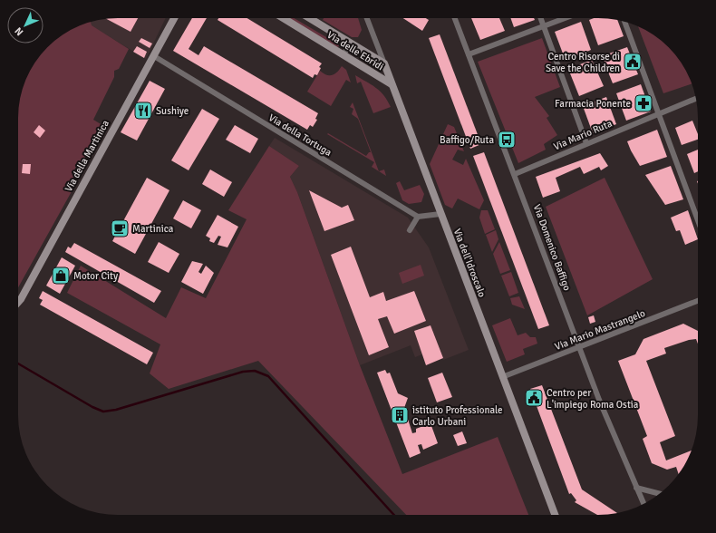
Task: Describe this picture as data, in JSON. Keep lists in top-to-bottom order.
{
  "streets": {
    "street": [
      "Via delle Ebridi",
      "Via della Tortuga",
      "Via Mario Ruta",
      "Via della Martinica",
      "Via Domenico Baffigo",
      "Via dell'Idroscalo",
      "Via Mario Mastrangelo"
    ]
  },
  "crossings": [
    ["Via delle Ebridi", "Via dell'Idroscalo"],
    ["Via della Tortuga", "Via della Martinica"],
    ["Via Mario Ruta", "Via Domenico Baffigo"],
    ["Via Domenico Baffigo", "Via Mario Mastrangelo"],
    ["Via dell'Idroscalo", "Via Mario Mastrangelo"]
  ],
  "places": {
    "public building": ["Centro Risorse di Save the Children", "Centro per L'impiego Roma Ostia"],
    "pharmacy": ["Farmacia Ponente"],
    "restaurant": ["Sushiye"],
    "bus stop": ["Baffigo/Ruta"],
    "cafe": ["Martinica"],
    "shop": ["Motor City"],
    "building": ["istituto Professionale Carlo Urbani"]
  },
  "north": "bottom left"
}
